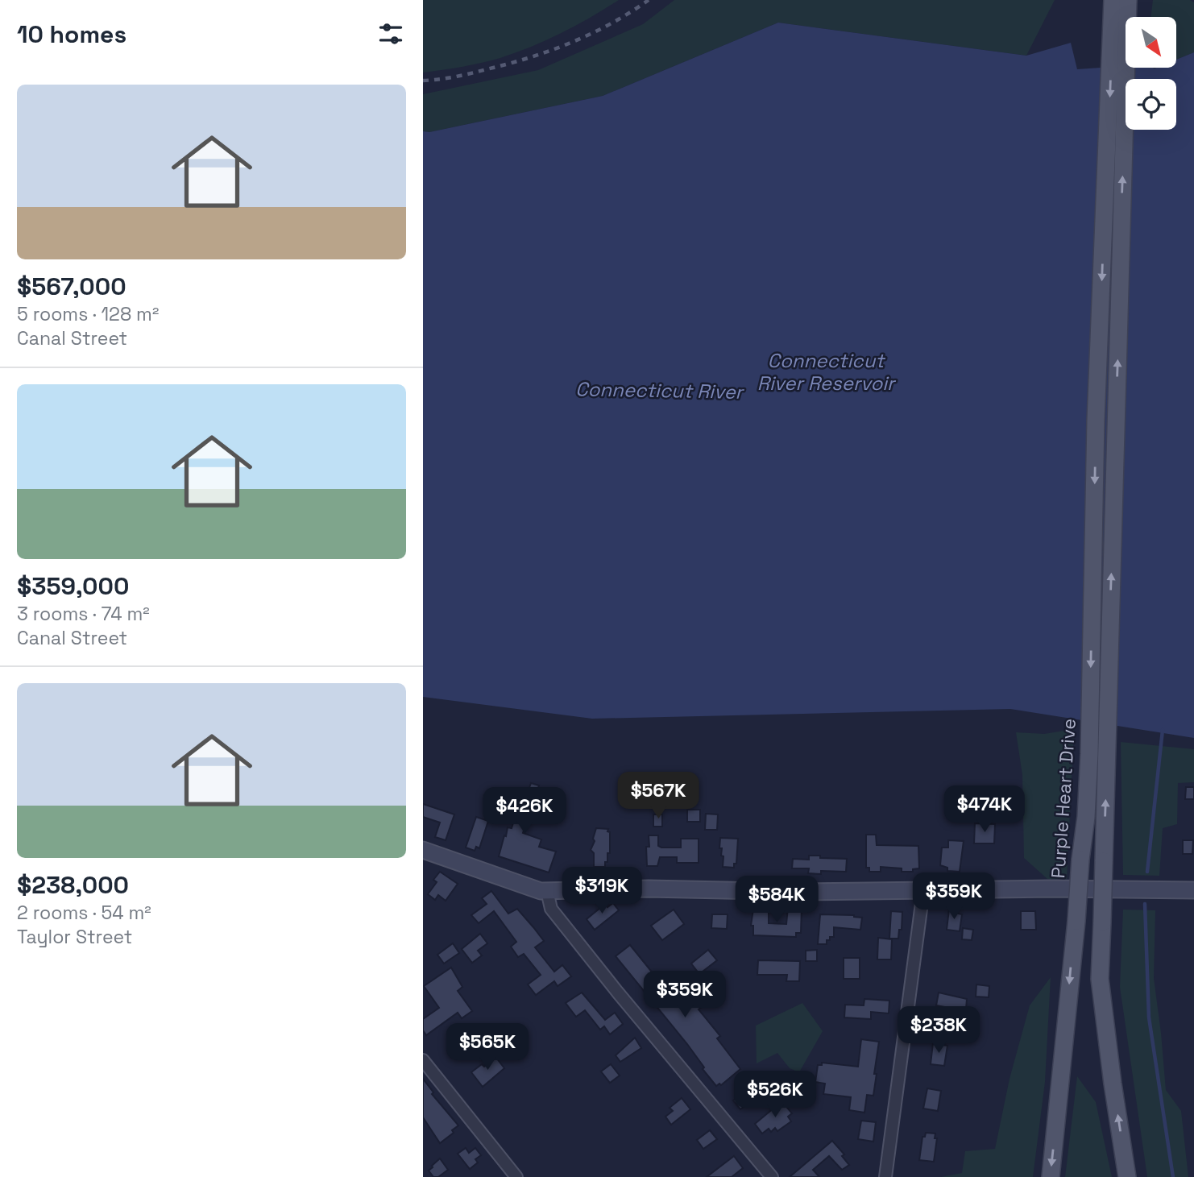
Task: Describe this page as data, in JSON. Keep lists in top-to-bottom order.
{
  "streets": {
    "main road": ["Purple Heart Drive"]
  },
  "water": ["Connecticut River Reservoir", "Connecticut River"],
  "north": "bottom right",
  "page": {
    "heading": "10 homes",
    "list": [
      {
        "name": "$567,000",
        "note": "5 rooms · 128 m² · Canal Street"
      },
      {
        "name": "$359,000",
        "note": "3 rooms · 74 m² · Canal Street"
      },
      {
        "name": "$238,000",
        "note": "2 rooms · 54 m² · Taylor Street"
      }
    ],
    "price": [
      "$567K",
      "$474K",
      "$426K",
      "$319K",
      "$359K",
      "$584K",
      "$359K",
      "$238K",
      "$565K",
      "$526K"
    ]
  }
}
